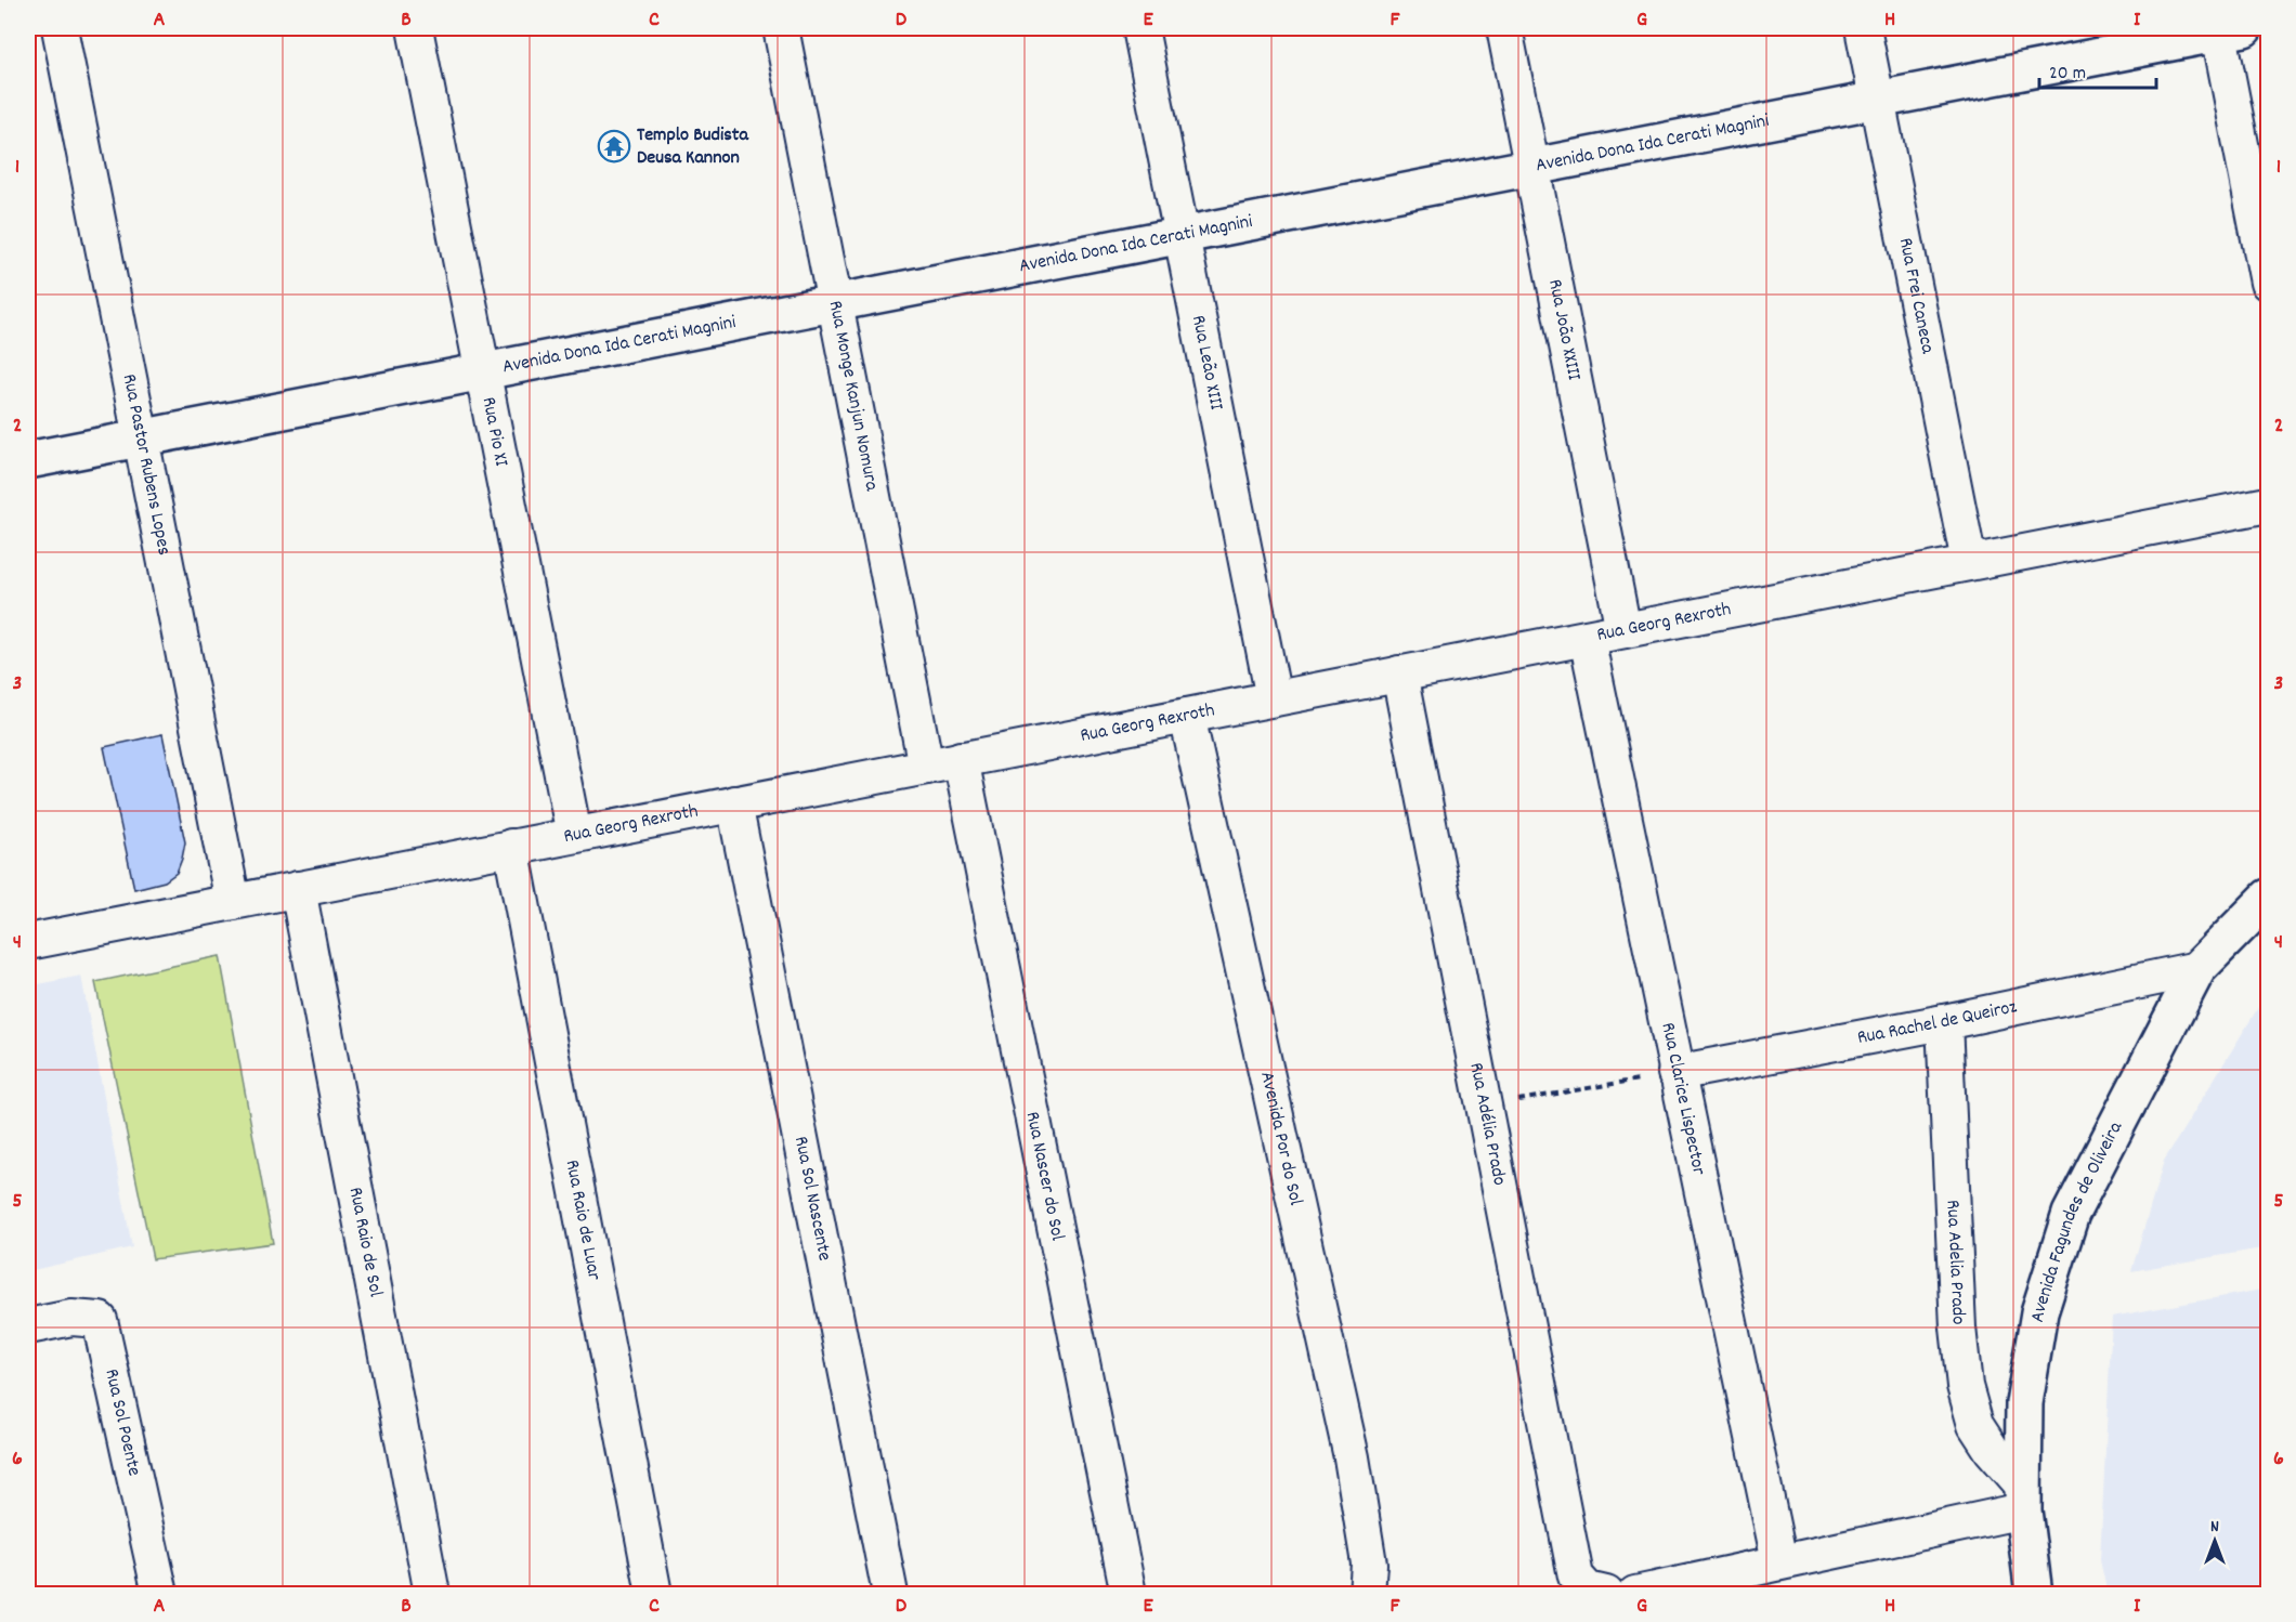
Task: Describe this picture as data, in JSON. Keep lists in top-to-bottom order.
{
  "streets": {
    "street": [
      "Avenida Dona Ida Cerati Magnini",
      "Rua Frei Caneca",
      "Rua João XXIII",
      "Rua Leão XIII",
      "Rua Monge Kanjun Nomura",
      "Rua Pio XI",
      "Rua Pastor Rubens Lopes",
      "Rua Georg Rexroth",
      "Rua Rachel de Queiroz",
      "Rua Clarice Lispector",
      "Rua Adélia Prado",
      "Avenida Por do Sol",
      "Rua Nascer do Sol",
      "Rua Sol Nascente",
      "Rua Raio de Luar",
      "Avenida Fagundes de Oliveira",
      "Rua Raio de Sol",
      "Rua Adelia Prado",
      "Rua Sol Poente"
    ]
  },
  "crossings": [
    ["Avenida Dona Ida Cerati Magnini", "Rua Frei Caneca"],
    ["Avenida Dona Ida Cerati Magnini", "Rua João XXIII"],
    ["Avenida Dona Ida Cerati Magnini", "Rua Leão XIII"],
    ["Avenida Dona Ida Cerati Magnini", "Rua Monge Kanjun Nomura"],
    ["Avenida Dona Ida Cerati Magnini", "Rua Pio XI"],
    ["Avenida Dona Ida Cerati Magnini", "Rua Pastor Rubens Lopes"],
    ["Rua Frei Caneca", "Rua Georg Rexroth"],
    ["Rua João XXIII", "Rua Georg Rexroth"],
    ["Rua Leão XIII", "Rua Georg Rexroth"],
    ["Rua Monge Kanjun Nomura", "Rua Georg Rexroth"],
    ["Rua Pio XI", "Rua Georg Rexroth"],
    ["Rua Pastor Rubens Lopes", "Rua Georg Rexroth"],
    ["Rua Georg Rexroth", "Rua Clarice Lispector"],
    ["Rua Georg Rexroth", "Rua Adélia Prado"],
    ["Rua Georg Rexroth", "Avenida Por do Sol"],
    ["Rua Georg Rexroth", "Rua Nascer do Sol"],
    ["Rua Georg Rexroth", "Rua Sol Nascente"],
    ["Rua Georg Rexroth", "Rua Raio de Luar"],
    ["Rua Georg Rexroth", "Rua Raio de Sol"],
    ["Rua Rachel de Queiroz", "Rua Clarice Lispector"],
    ["Rua Rachel de Queiroz", "Avenida Fagundes de Oliveira"],
    ["Rua Rachel de Queiroz", "Rua Adelia Prado"],
    ["Avenida Fagundes de Oliveira", "Rua Adelia Prado"]
  ],
  "places": {
    "temple": ["Templo Budista Deusa Kannon"]
  },
  "scale_bar": "20 m",
  "north": "top",
  "grid": {
    "columns": [
      "A",
      "B",
      "C",
      "D",
      "E",
      "F",
      "G",
      "H",
      "I"
    ],
    "rows": [
      "1",
      "2",
      "3",
      "4",
      "5",
      "6"
    ]
  }
}
